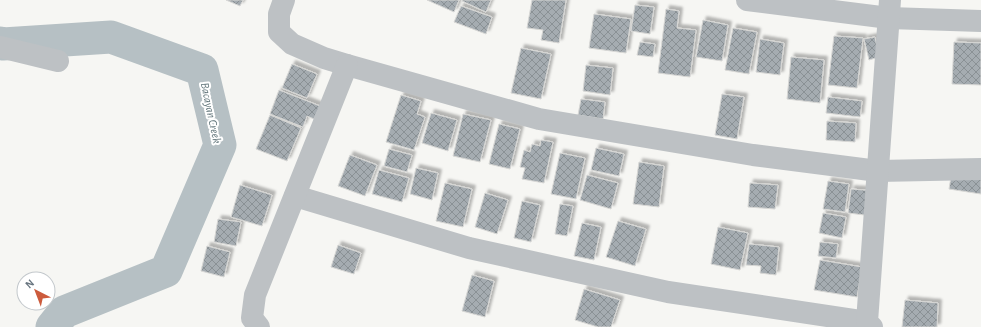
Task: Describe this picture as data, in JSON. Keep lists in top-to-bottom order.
{
  "water": ["Bacayan Creek"],
  "north": "top left"
}
